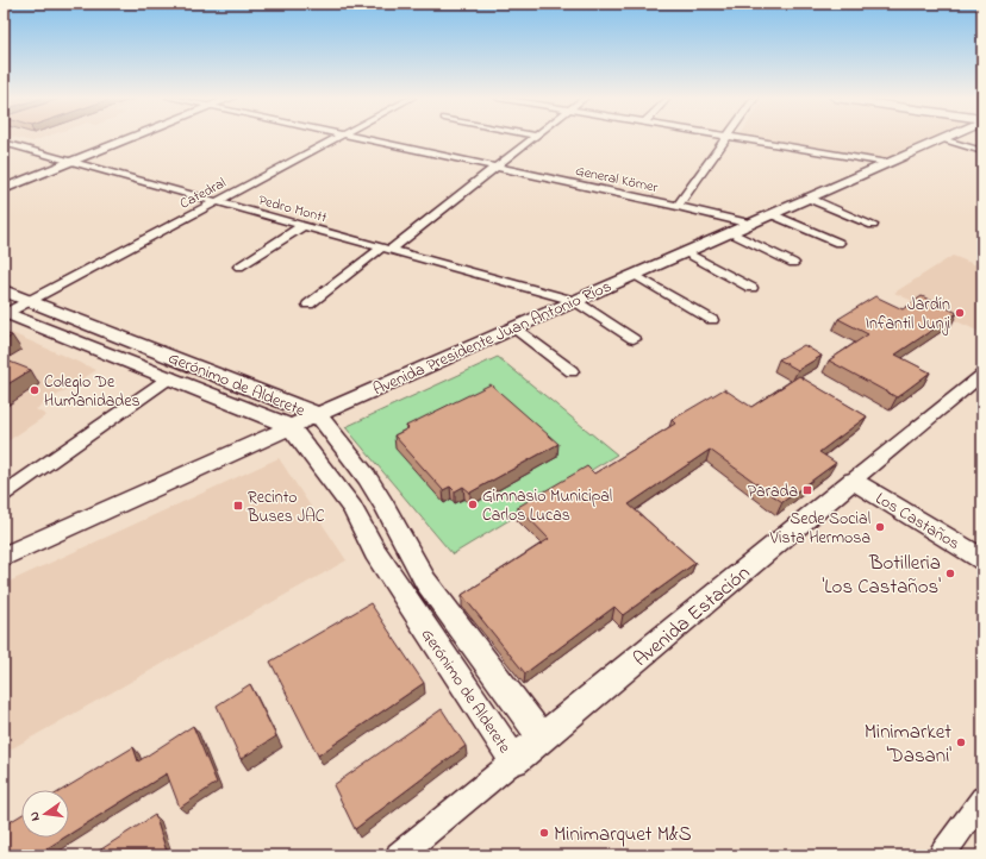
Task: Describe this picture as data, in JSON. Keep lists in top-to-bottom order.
{
  "streets": {
    "main road": ["Avenida Presidente Juan Antonio Ríos", "Gerónimo de Alderete"],
    "street": [
      "General Körner",
      "Catedral",
      "Pedro Montt",
      "Los Castaños",
      "Avenida Estación"
    ]
  },
  "crossings": [
    ["General Körner", "Avenida Presidente Juan Antonio Ríos"],
    ["Catedral", "Pedro Montt"],
    ["Catedral", "Gerónimo de Alderete"],
    ["Pedro Montt", "Avenida Presidente Juan Antonio Ríos"],
    ["Avenida Presidente Juan Antonio Ríos", "Gerónimo de Alderete"],
    ["Gerónimo de Alderete", "Avenida Estación"],
    ["Los Castaños", "Avenida Estación"]
  ],
  "places": {
    "other": [
      "Jardín Infantil Junji",
      "Colegio De Humanidades",
      "Gimnasio Municipal Carlos Lucas",
      "Sede Social Vista Hermosa",
      "Botilleria 'Los Castaños'",
      "Minimarket 'Dasani'",
      "Minimarquet M&S"
    ],
    "transit": ["Parada", "Recinto Buses JAC"]
  },
  "north": "left"
}
